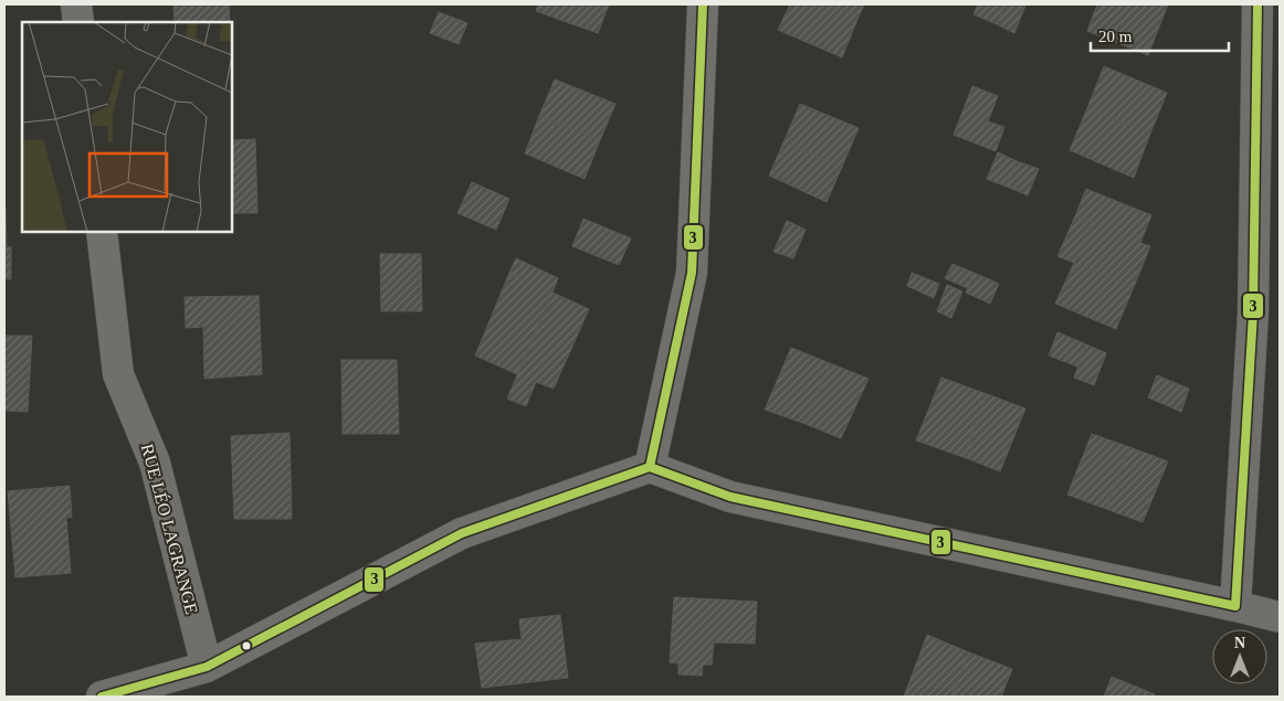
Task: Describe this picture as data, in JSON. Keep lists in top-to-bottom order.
{
  "streets": {
    "street": ["RUE LÉO LAGRANGE"]
  },
  "lines": ["transit line 3"],
  "scale_bar": "20 m",
  "north": "top"
}
